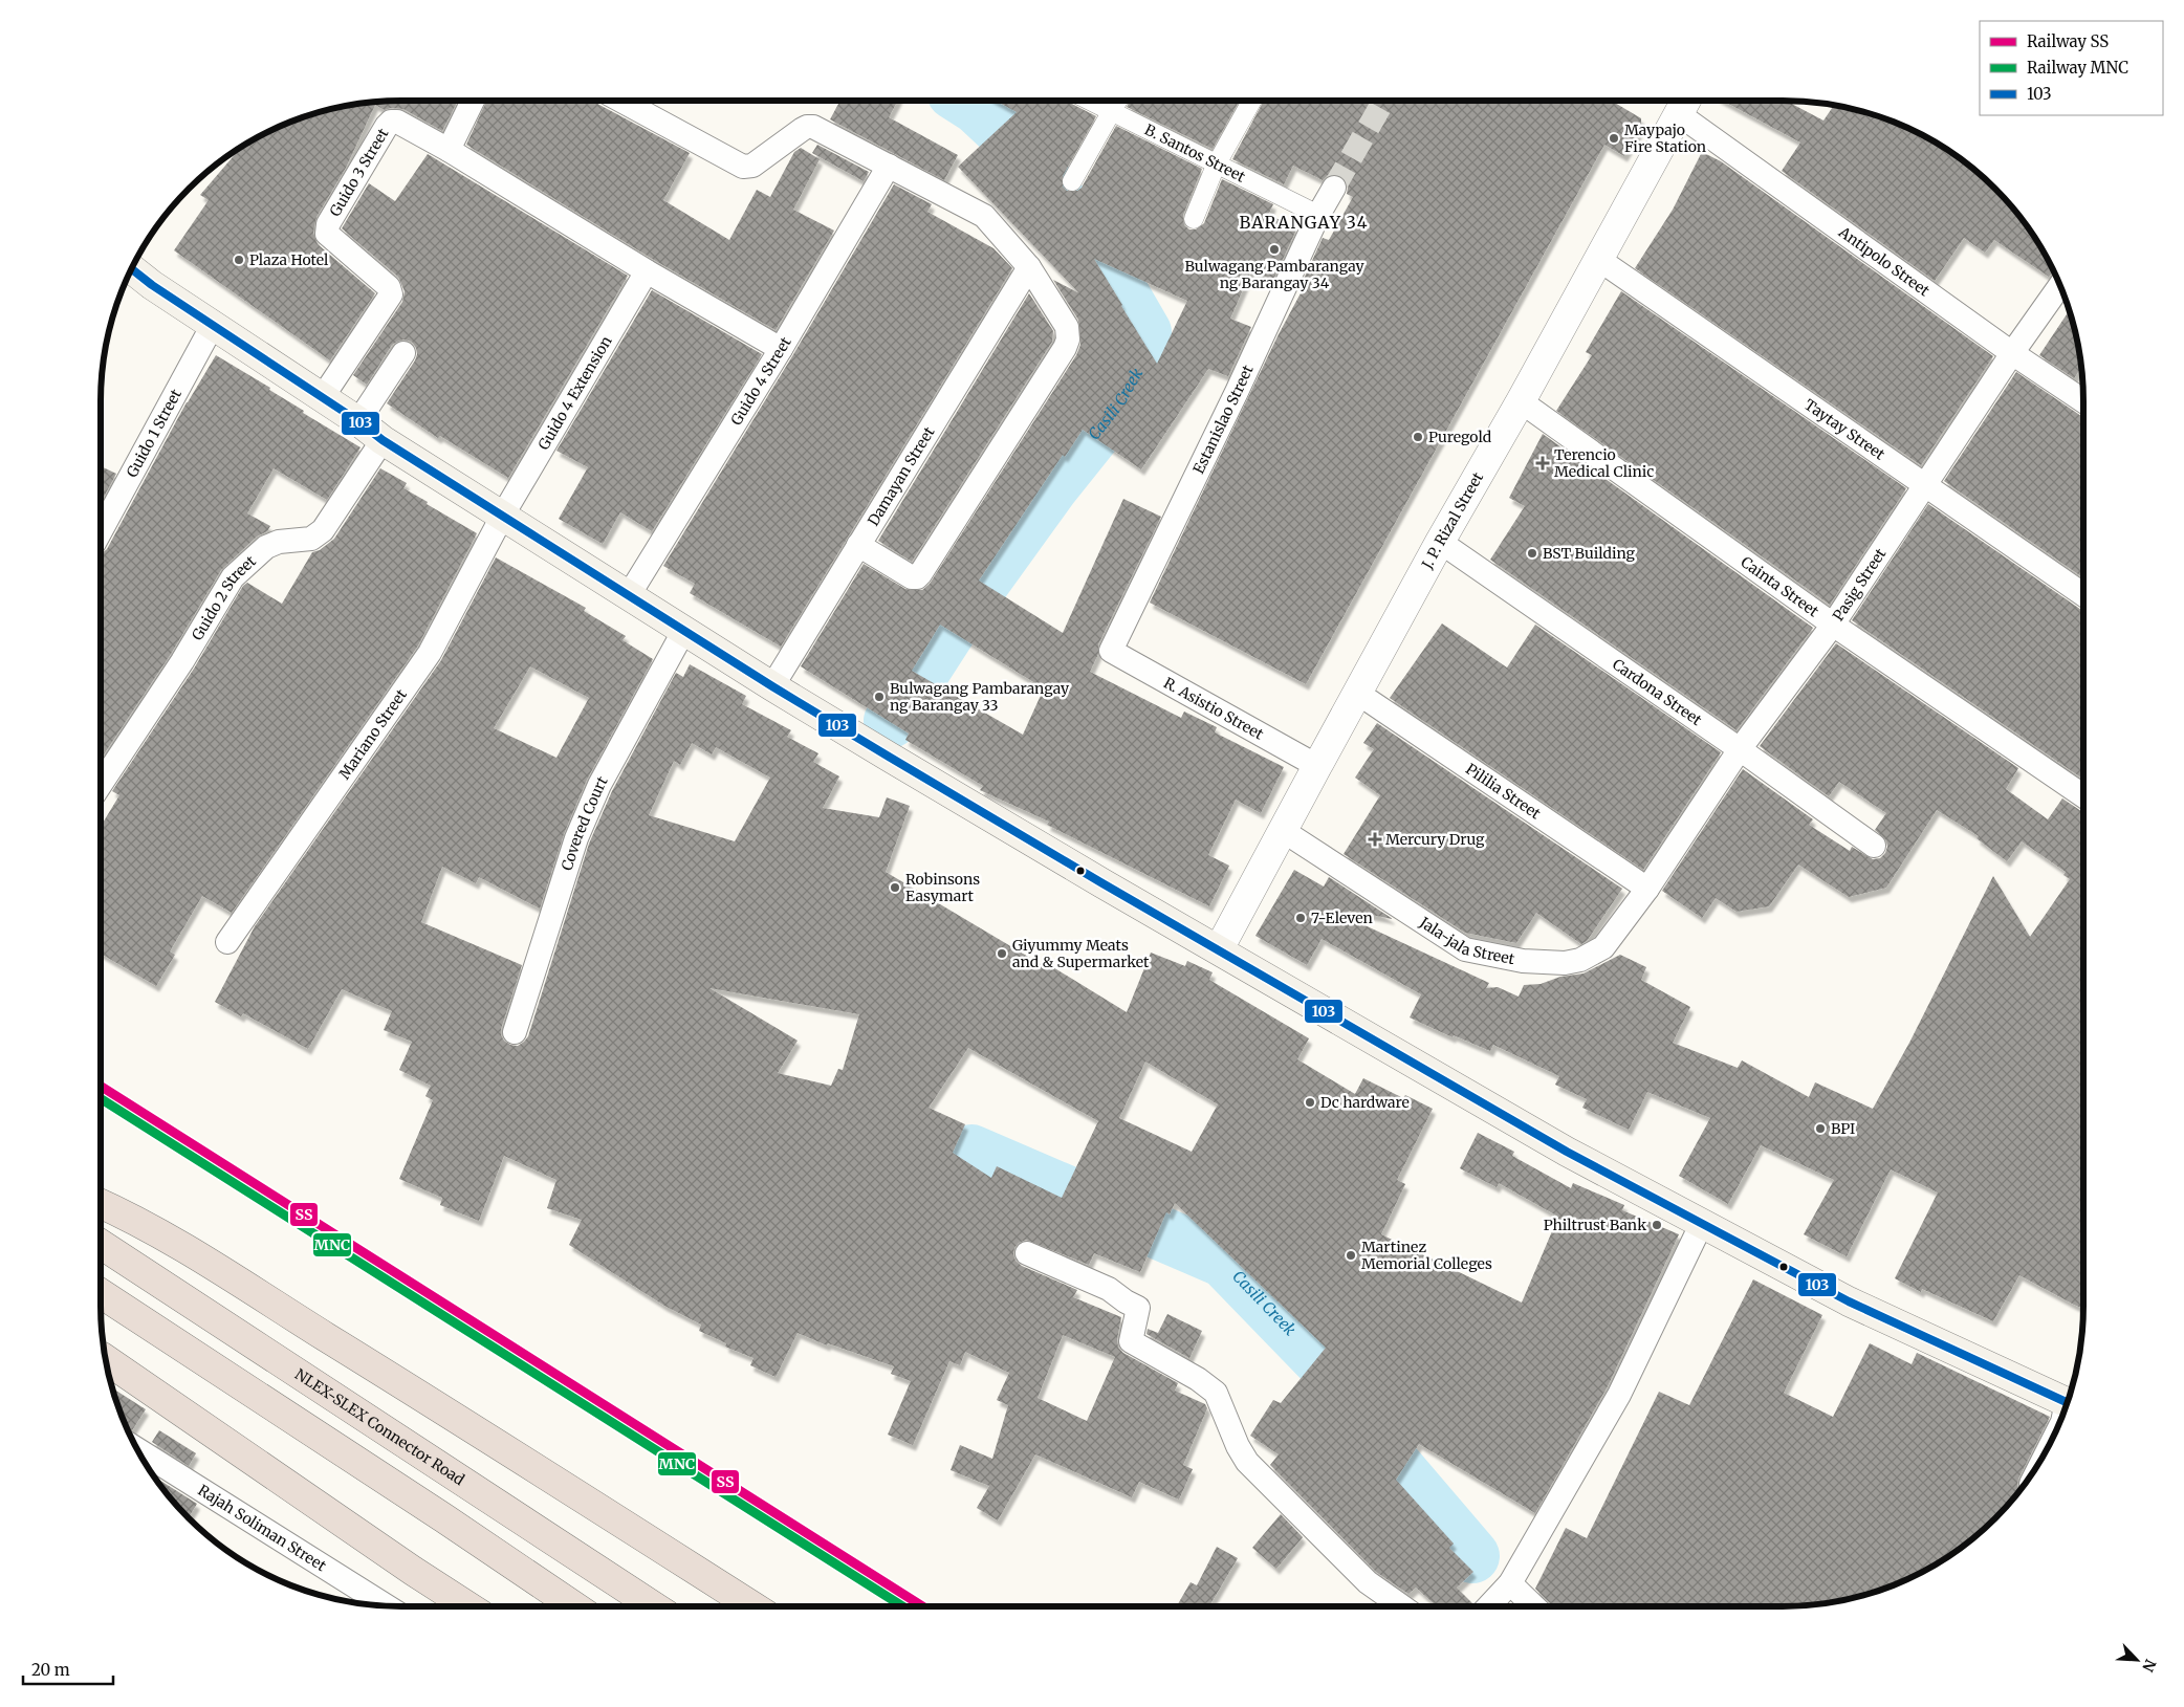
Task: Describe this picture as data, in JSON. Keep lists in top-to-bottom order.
{
  "streets": {
    "highway": ["NLEX-SLEX Connector Road"],
    "street": [
      "B. Santos Street",
      "Guido 3 Street",
      "Antipolo Street",
      "Guido 4 Street",
      "Guido 4 Extension",
      "Estanislao Street",
      "Taytay Street",
      "Guido 1 Street",
      "Damayan Street",
      "J. P. Rizal Street",
      "Pasig Street",
      "Cainta Street",
      "Guido 2 Street",
      "Cardona Street",
      "R. Asistio Street",
      "Mariano Street",
      "Pililia Street",
      "Covered Court",
      "Jala-jala Street",
      "Rajah Soliman Street"
    ]
  },
  "crossings": [
    ["B. Santos Street", "Estanislao Street"],
    ["Antipolo Street", "J. P. Rizal Street"],
    ["Antipolo Street", "Pasig Street"],
    ["Guido 4 Extension", "Mariano Street"],
    ["Estanislao Street", "R. Asistio Street"],
    ["Taytay Street", "J. P. Rizal Street"],
    ["Taytay Street", "Pasig Street"],
    ["J. P. Rizal Street", "Cainta Street"],
    ["J. P. Rizal Street", "Cardona Street"],
    ["J. P. Rizal Street", "R. Asistio Street"],
    ["J. P. Rizal Street", "Pililia Street"],
    ["J. P. Rizal Street", "Jala-jala Street"],
    ["Pasig Street", "Cainta Street"],
    ["Pasig Street", "Cardona Street"],
    ["Pasig Street", "Pililia Street"],
    ["Pasig Street", "Jala-jala Street"],
    ["Pililia Street", "Jala-jala Street"]
  ],
  "districts": ["BARANGAY 34"],
  "water": ["Casili Creek"],
  "places": {
    "other": [
      "Maypajo Fire Station",
      "Bulwagang Pambarangay ng Barangay 34",
      "Plaza Hotel",
      "Puregold",
      "BST Building",
      "Bulwagang Pambarangay ng Barangay 33",
      "Robinsons Easymart",
      "7-Eleven",
      "Giyummy Meats and & Supermarket",
      "Dc hardware",
      "BPI",
      "Philtrust Bank",
      "Martinez Memorial Colleges"
    ],
    "health": ["Terencio Medical Clinic", "Mercury Drug"]
  },
  "lines": ["transit line 103", "rail line SS", "rail line MNC"],
  "legend": ["Railway SS", "Railway MNC", "103"],
  "scale_bar": "20 m",
  "north": "bottom right"
}
